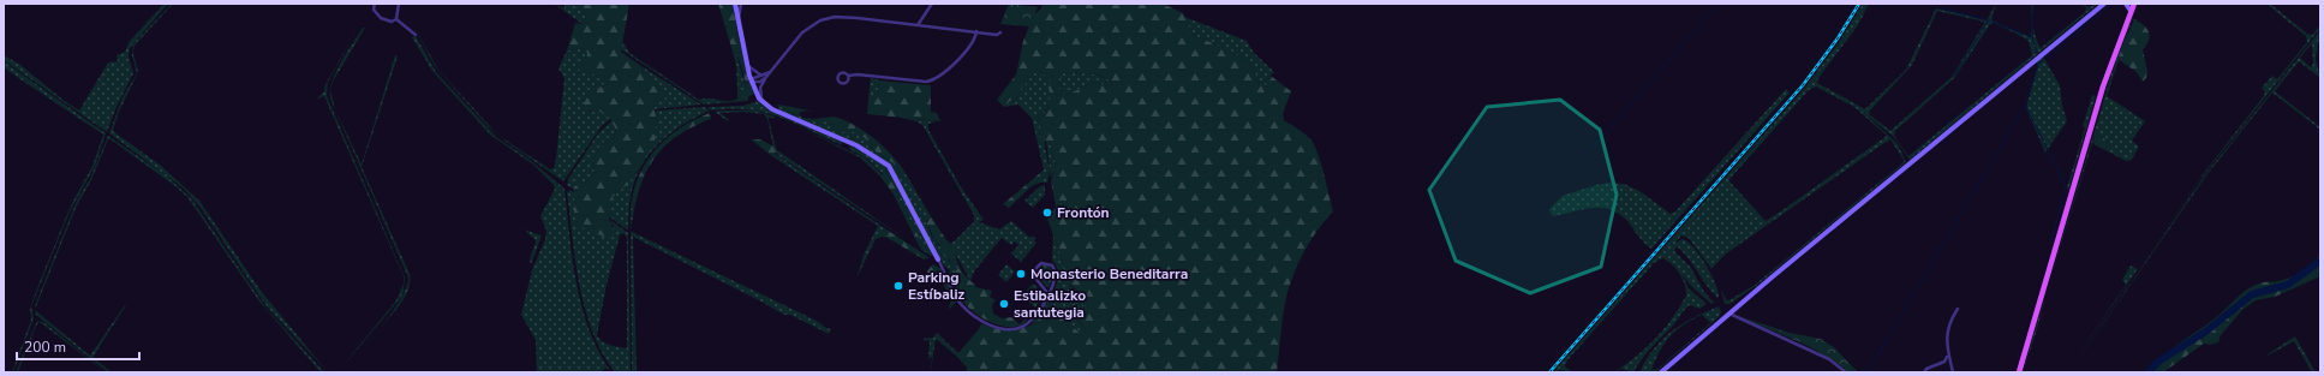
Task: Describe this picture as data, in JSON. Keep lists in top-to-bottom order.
{
  "places": [
    "Frontón",
    "Monasterio Beneditarra",
    "Parking Estíbaliz",
    "Estibalizko santutegia"
  ],
  "scale_bar": "200 m"
}
